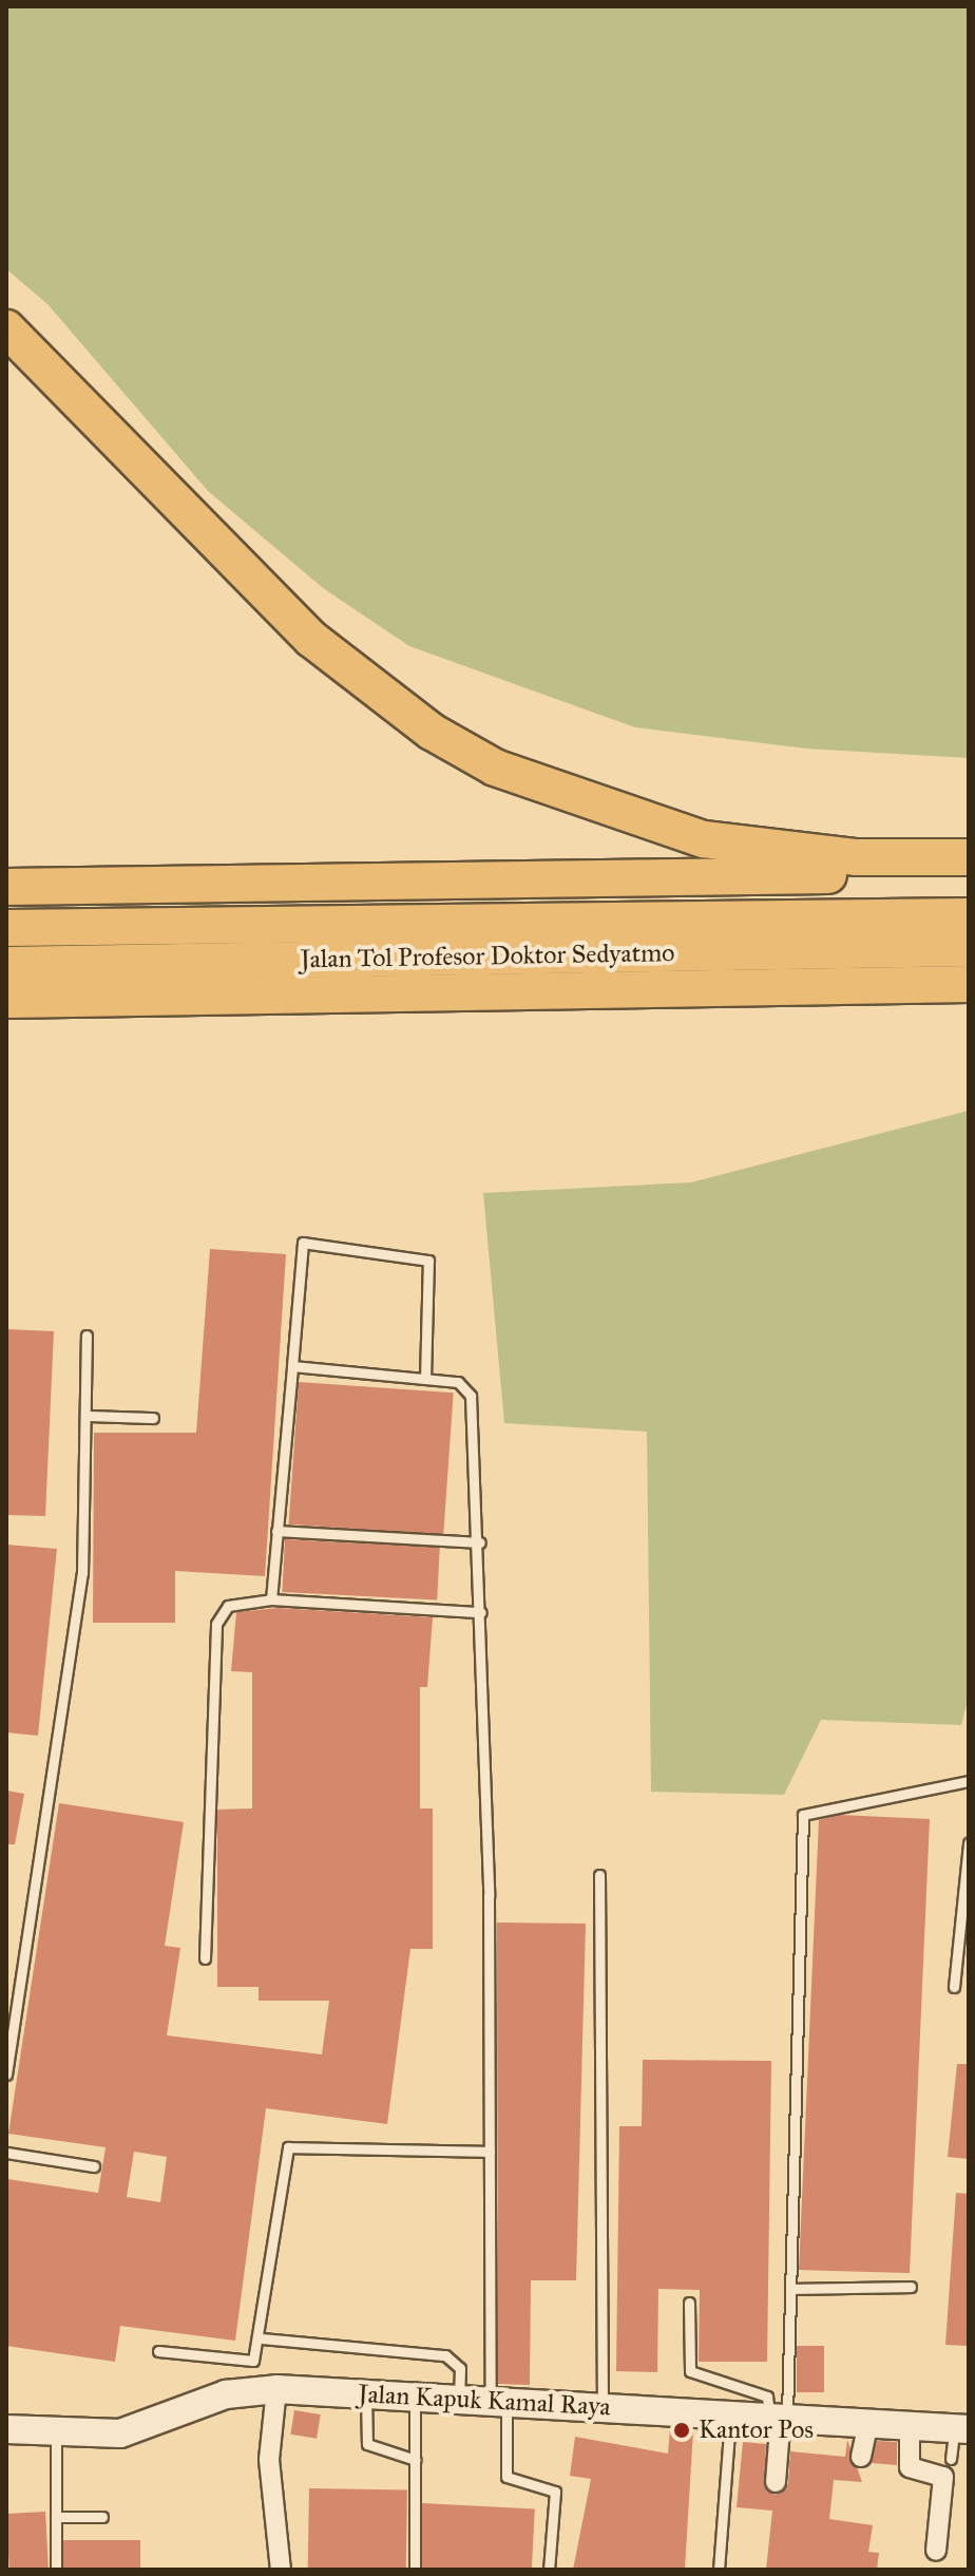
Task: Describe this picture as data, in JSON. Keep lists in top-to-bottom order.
{
  "streets": {
    "highway": ["Jalan Tol Profesor Doktor Sedyatmo"],
    "main road": ["Jalan Kapuk Kamal Raya"]
  },
  "places": ["Kantor Pos"]
}
